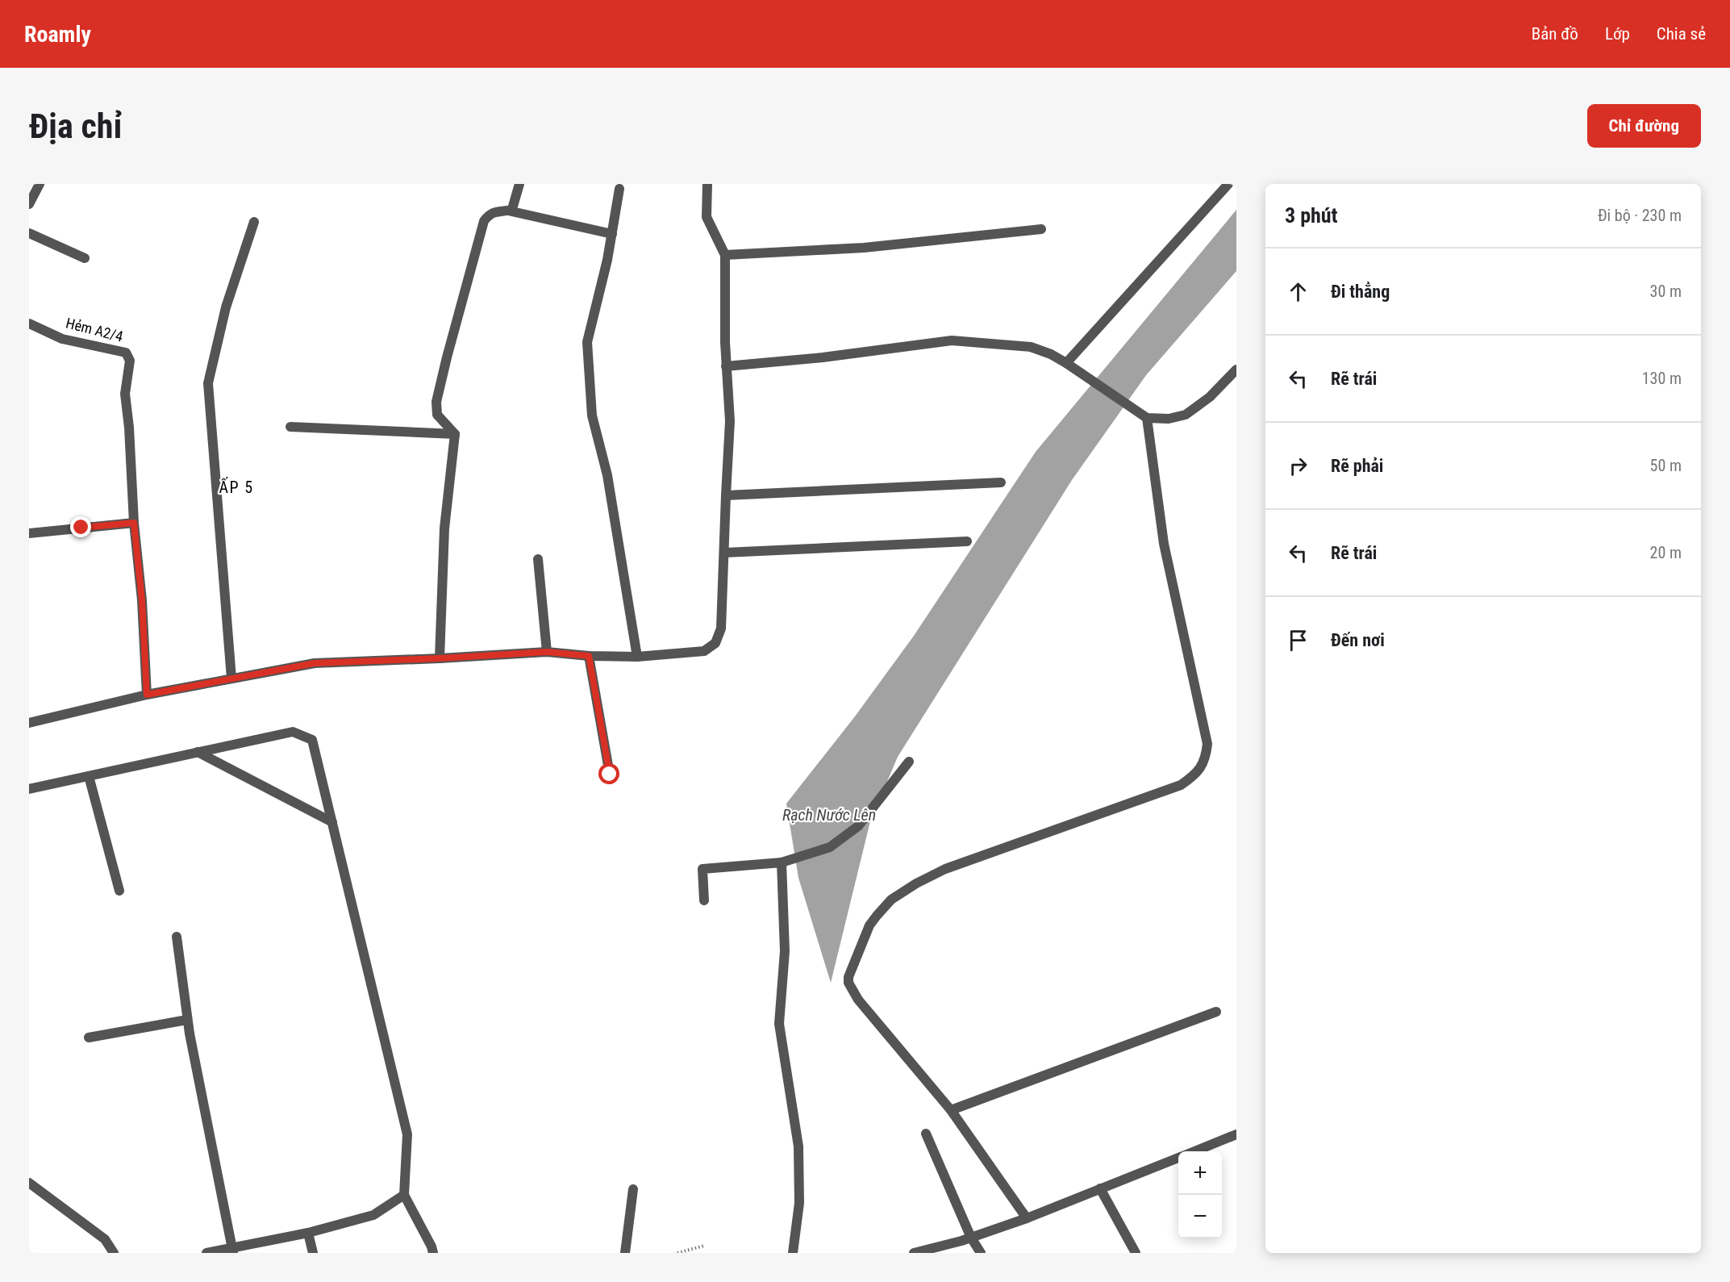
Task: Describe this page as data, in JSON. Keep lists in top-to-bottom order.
{
  "streets": {
    "street": ["Hẻm A2/4"]
  },
  "districts": ["ẤP 5"],
  "water": ["Rạch Nước Lên"],
  "page": {
    "header": "Roamly",
    "nav": ["Bản đồ", "Lớp", "Chia sẻ"],
    "buttons": "Chỉ đường",
    "title": "Địa chỉ",
    "heading": ["3 phút", "Đi bộ · 230 m"],
    "list": [
      ["Đi thẳng", "30 m"],
      ["Rẽ trái", "130 m"],
      ["Rẽ phải", "50 m"],
      ["Rẽ trái", "20 m"],
      "Đến nơi"
    ],
    "map_buttons": ["+", "−"]
  }
}
